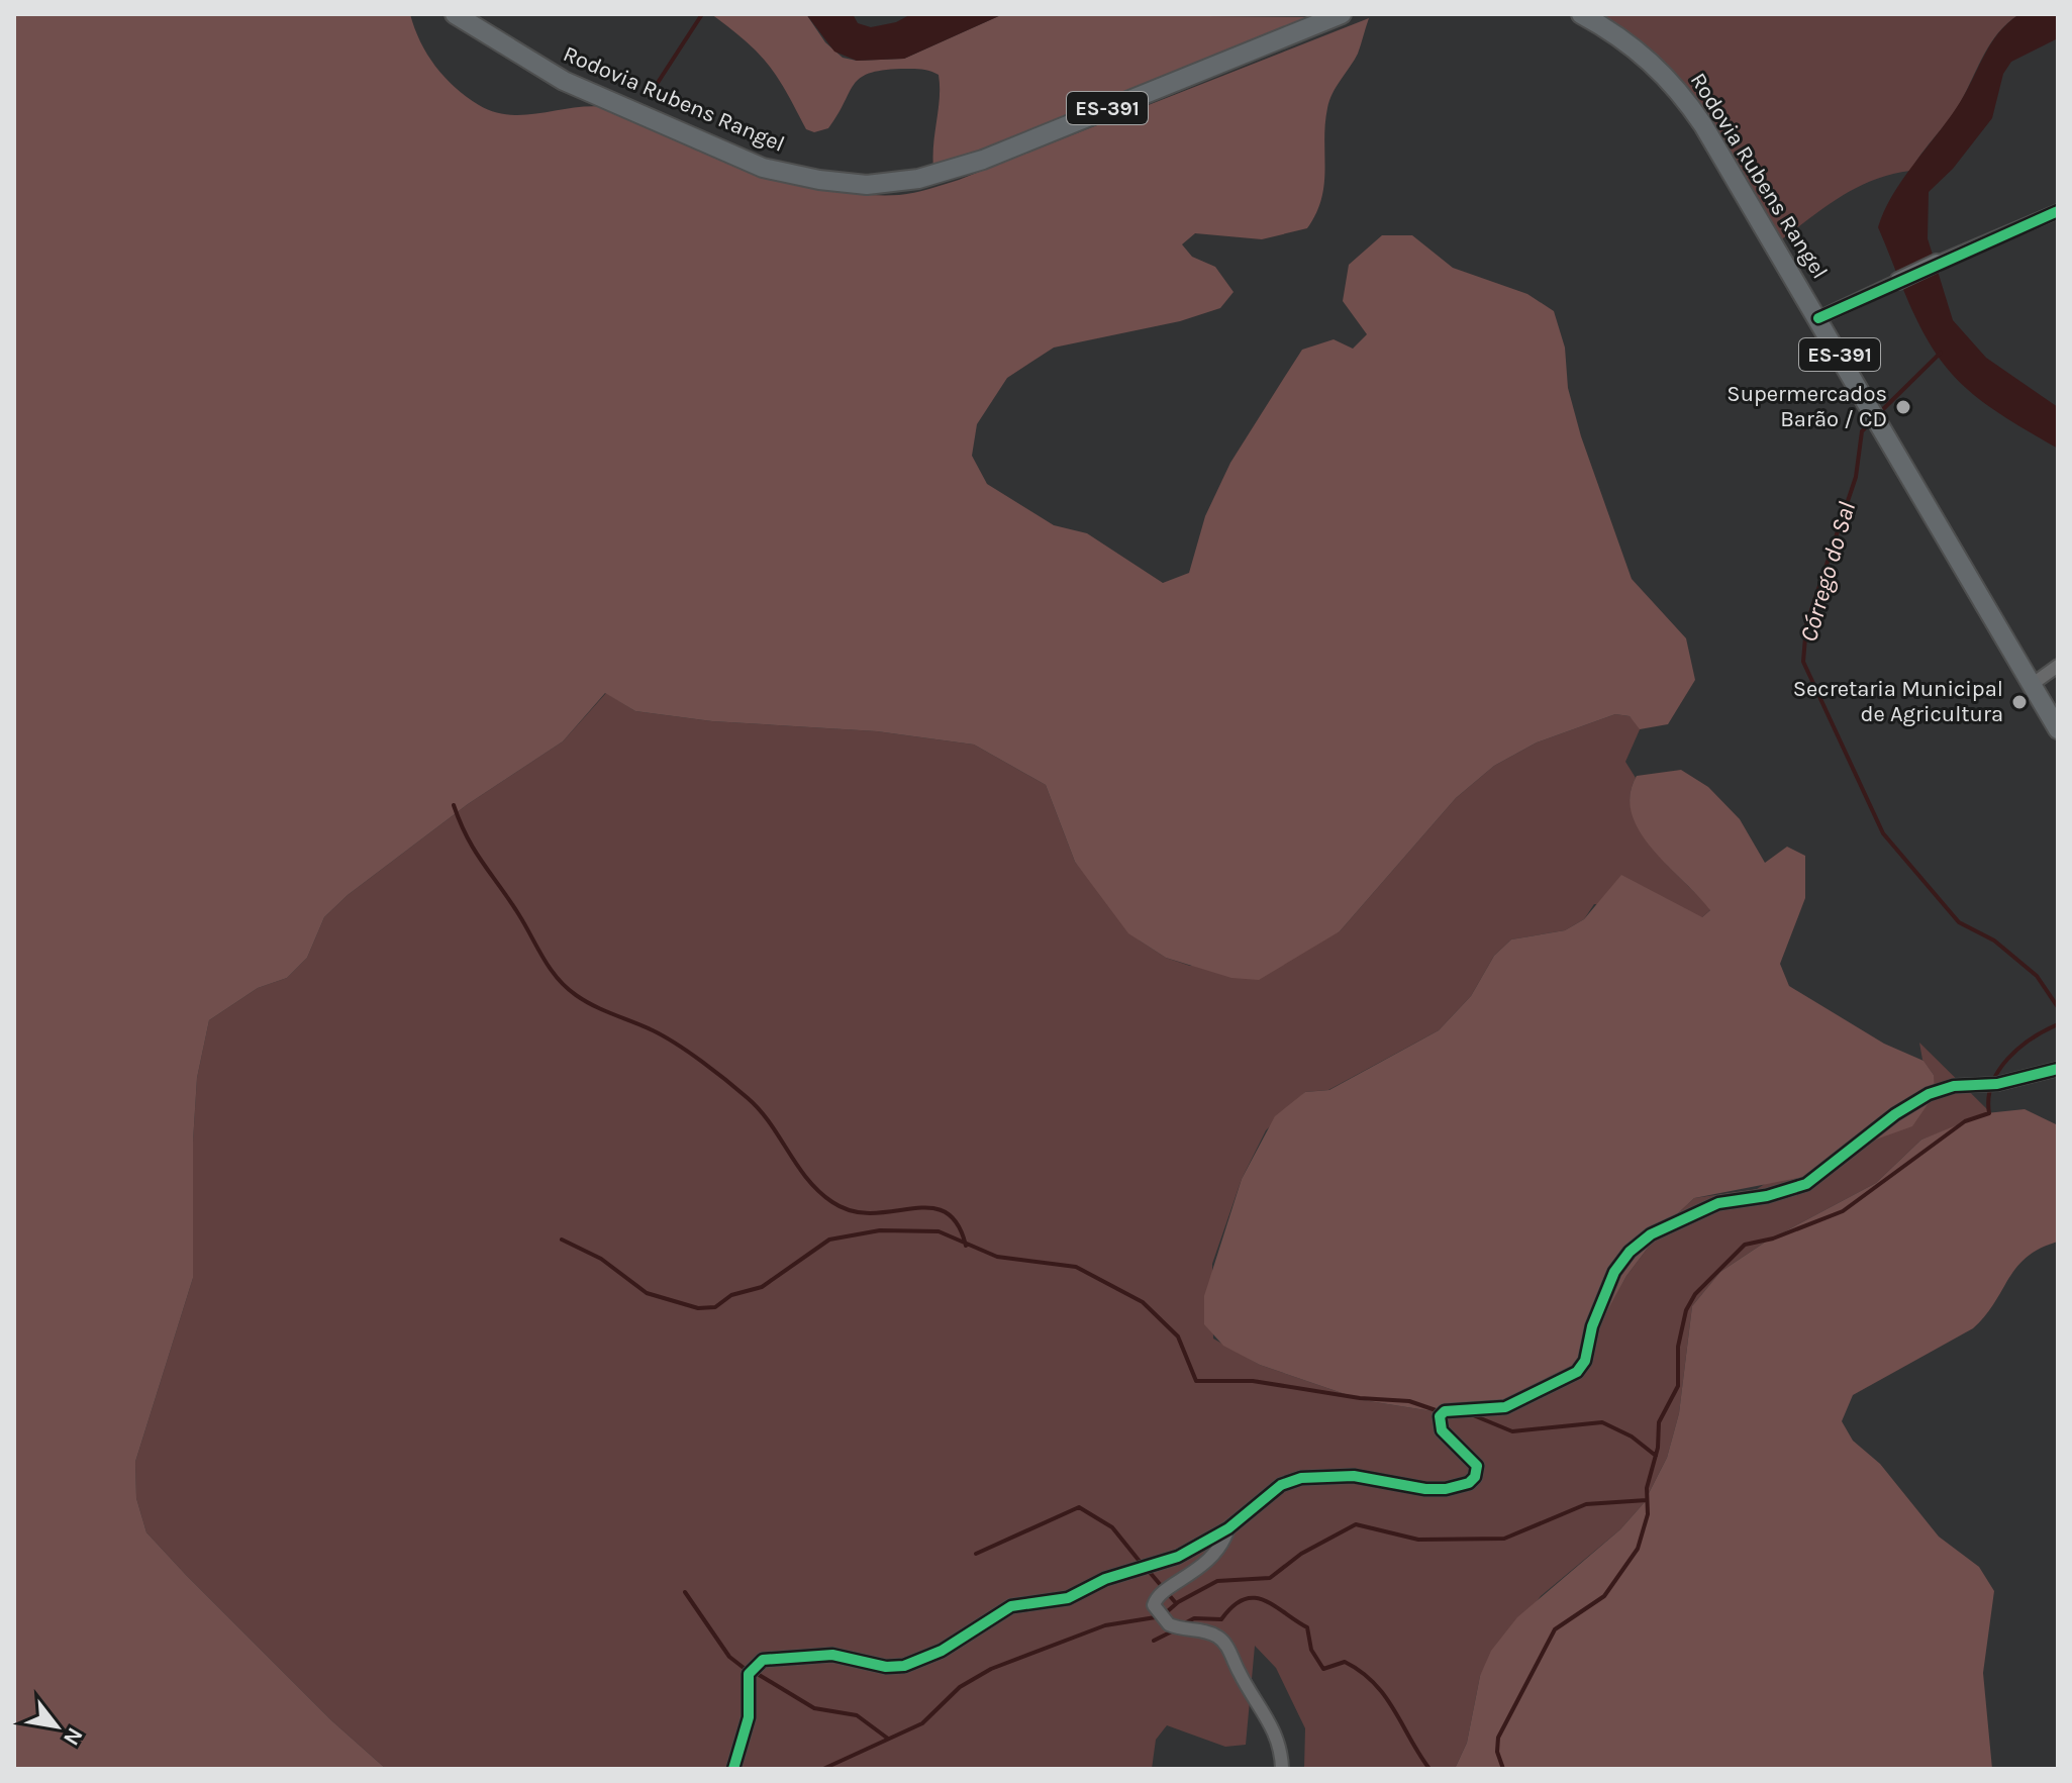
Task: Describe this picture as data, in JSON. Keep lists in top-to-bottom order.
{
  "streets": {
    "main road": ["Rodovia Rubens Rangel", "ES-391"]
  },
  "water": ["Córrego do Sal"],
  "places": ["Supermercados Barão / CD", "Secretaria Municipal de Agricultura"],
  "north": "bottom right"
}
